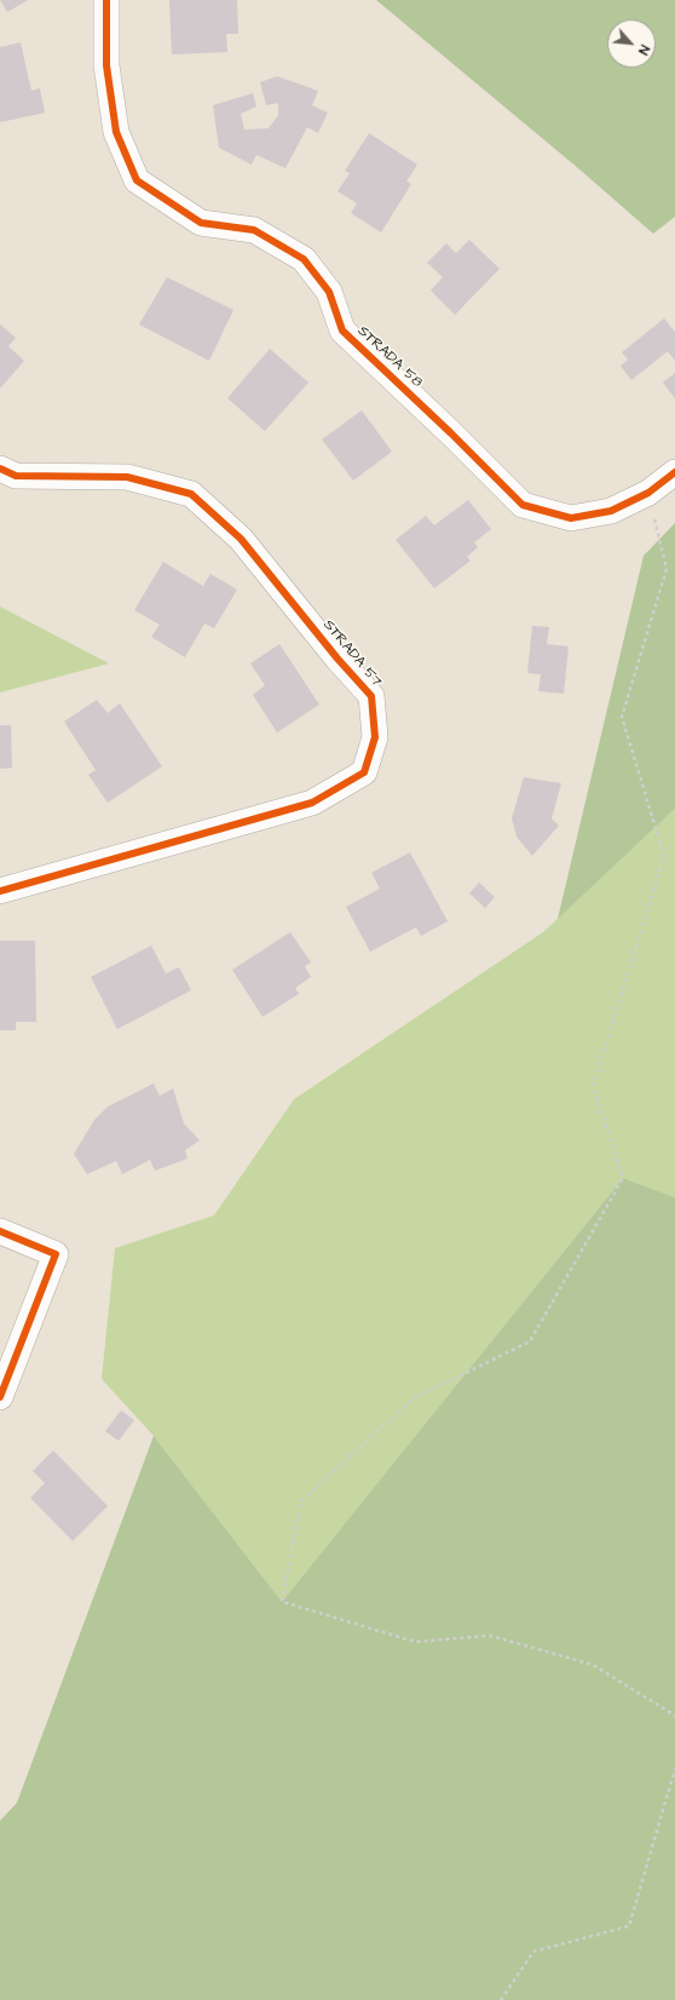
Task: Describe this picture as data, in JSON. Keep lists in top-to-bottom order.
{
  "streets": {
    "street": ["STRADA 58", "STRADA 57"]
  },
  "north": "bottom right"
}
